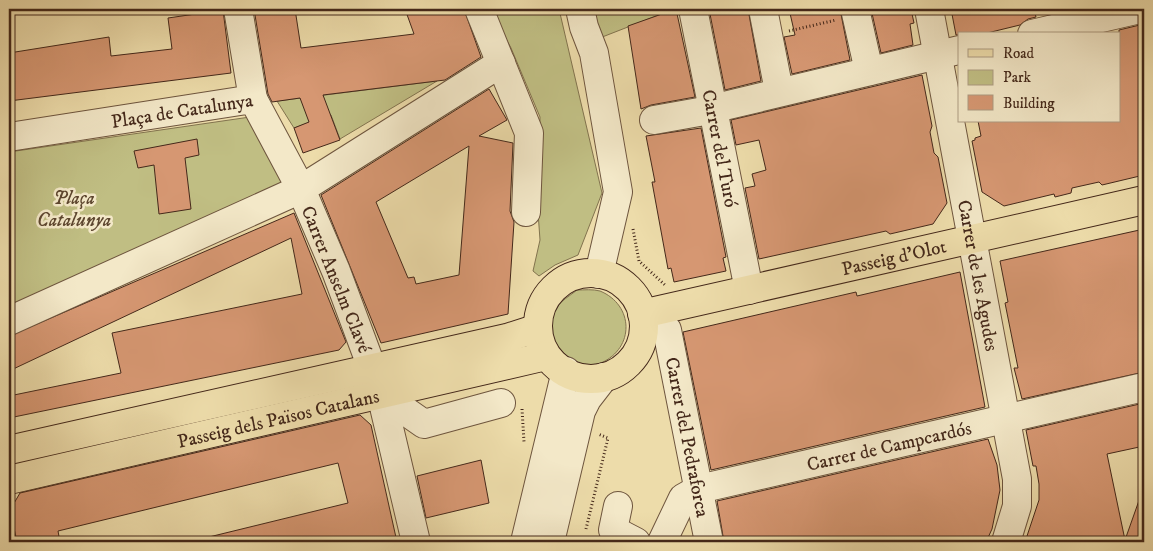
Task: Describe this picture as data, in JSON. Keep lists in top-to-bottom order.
{
  "streets": {
    "main road": ["Passeig d'Olot", "Passeig dels Països Catalans"],
    "street": [
      "Plaça de Catalunya",
      "Carrer del Turó",
      "Carrer de les Agudes",
      "Carrer Anselm Clavé",
      "Carrer del Pedraforca",
      "Carrer de Campcardós"
    ]
  },
  "crossings": [
    ["Plaça de Catalunya", "Carrer Anselm Clavé"],
    ["Carrer del Turó", "Passeig d'Olot"],
    ["Passeig d'Olot", "Carrer de les Agudes"],
    ["Passeig d'Olot", "Passeig dels Països Catalans"],
    ["Carrer de les Agudes", "Carrer de Campcardós"],
    ["Carrer del Pedraforca", "Carrer de Campcardós"]
  ],
  "parks": ["Plaça Catalunya"],
  "legend": ["Road", "Park", "Building"]
}
